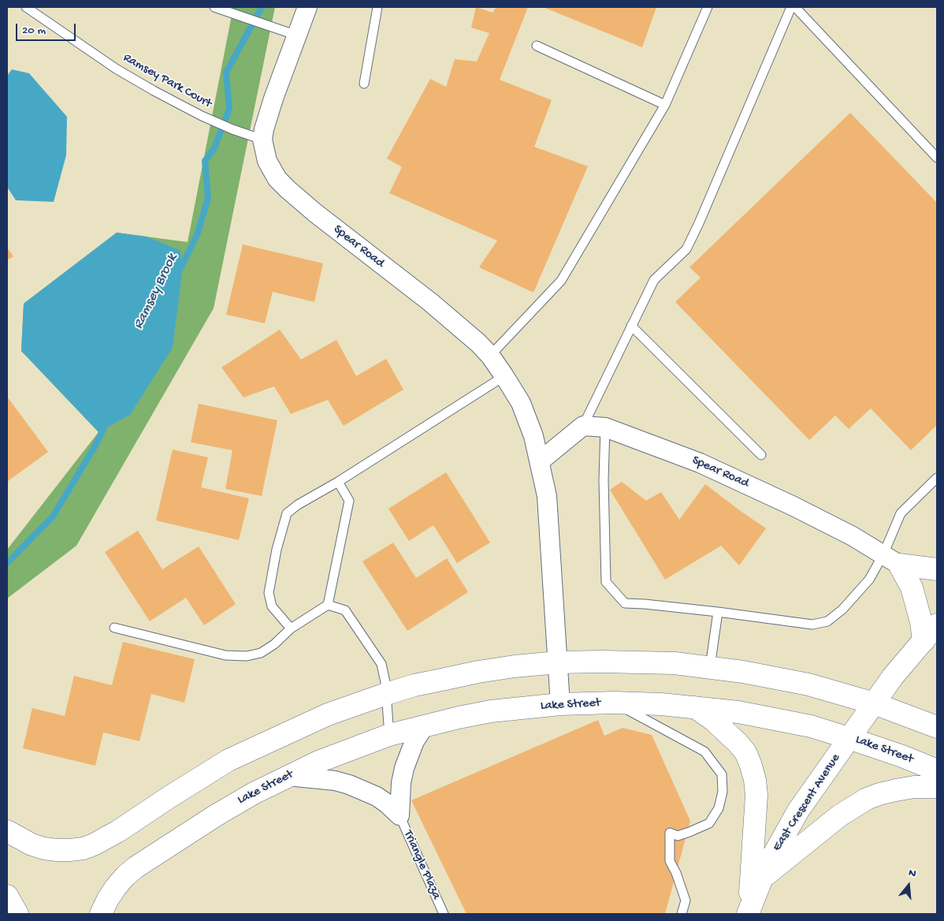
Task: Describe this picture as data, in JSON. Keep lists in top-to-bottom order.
{
  "streets": {
    "main road": ["Lake Street", "East Crescent Avenue"],
    "street": ["Spear Road", "Triangle Plaza"],
    "lane": ["Ramsey Park Court"]
  },
  "crossings": [
    ["Ramsey Park Court", "Spear Road"],
    ["Spear Road", "Lake Street"],
    ["Lake Street", "East Crescent Avenue"],
    ["Lake Street", "Triangle Plaza"]
  ],
  "water": ["Ramsey Brook"],
  "scale_bar": "20 m",
  "north": "top"
}
